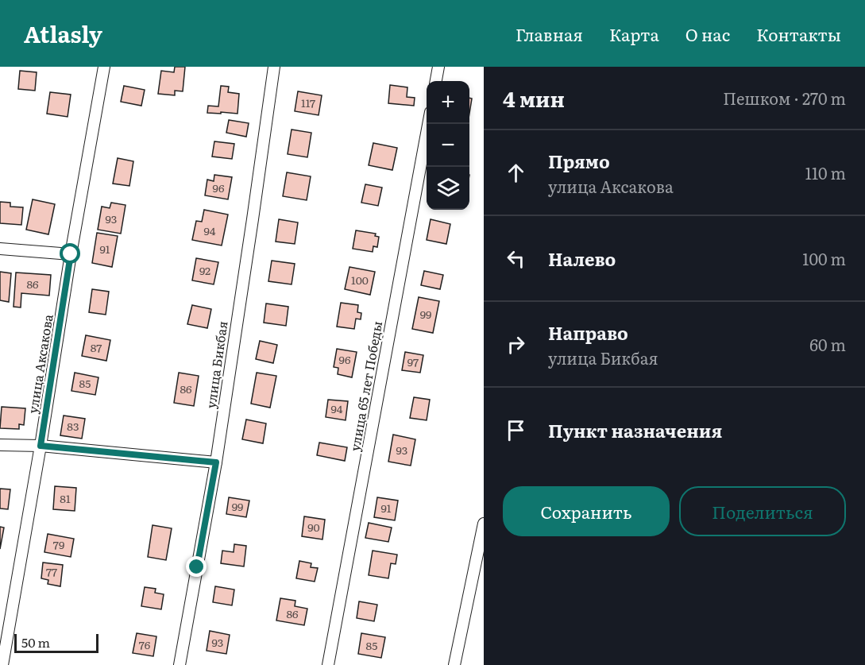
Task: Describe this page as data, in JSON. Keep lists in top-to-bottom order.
{
  "streets": {
    "street": ["улица Аксакова", "улица Бикбая", "улица 65 лет Победы"]
  },
  "house_numbers": [
    "117",
    "96",
    "93",
    "94",
    "91",
    "92",
    "100",
    "86",
    "99",
    "87",
    "96",
    "97",
    "85",
    "86",
    "94",
    "83",
    "93",
    "81",
    "99",
    "91",
    "90",
    "79",
    "77",
    "86",
    "93",
    "76",
    "85"
  ],
  "scale_bar": "50 m",
  "page": {
    "header": "Atlasly",
    "nav": [
      "Главная",
      "Карта",
      "О нас",
      "Контакты"
    ],
    "heading": ["4 мин", "Пешком · 270 m"],
    "map_buttons": ["+", "−"],
    "list": [
      ["Прямо", "улица Аксакова", "110 m"],
      ["Налево", "100 m"],
      ["Направо", "улица Бикбая", "60 m"],
      "Пункт назначения"
    ],
    "buttons": ["Сохранить", "Поделиться"],
    "scale": "50 m"
  }
}
